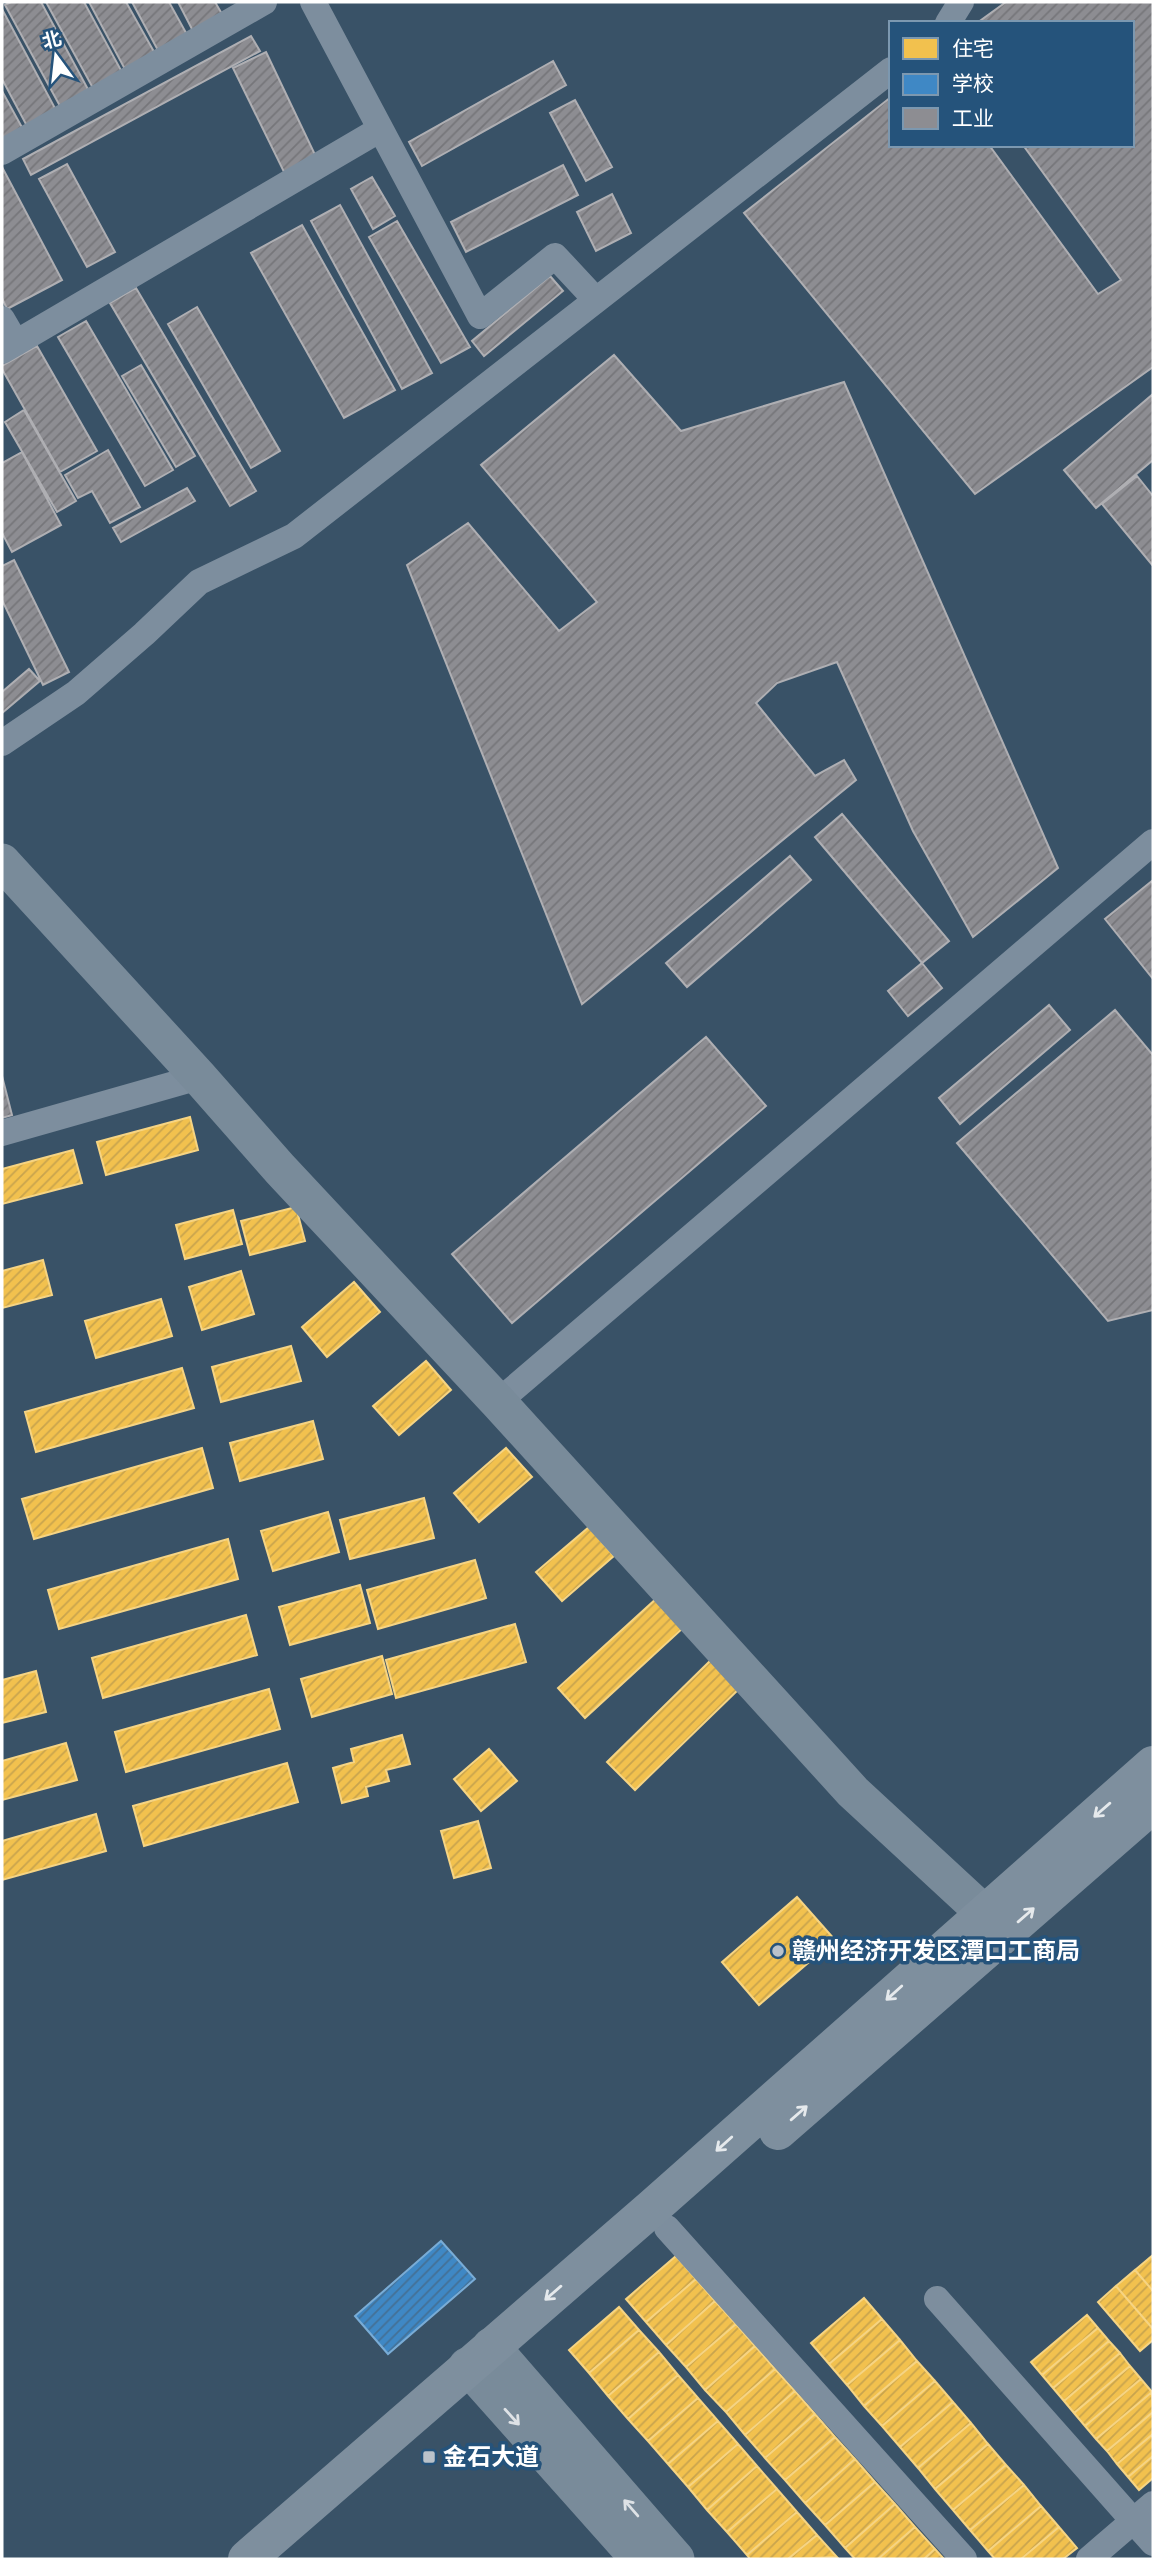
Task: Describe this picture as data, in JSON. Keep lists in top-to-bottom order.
{
  "places": {
    "other": ["赣州经济开发区潭口工商局"],
    "transit": ["金石大道"]
  },
  "legend": ["住宅", "学校", "工业"],
  "north": "top"
}
